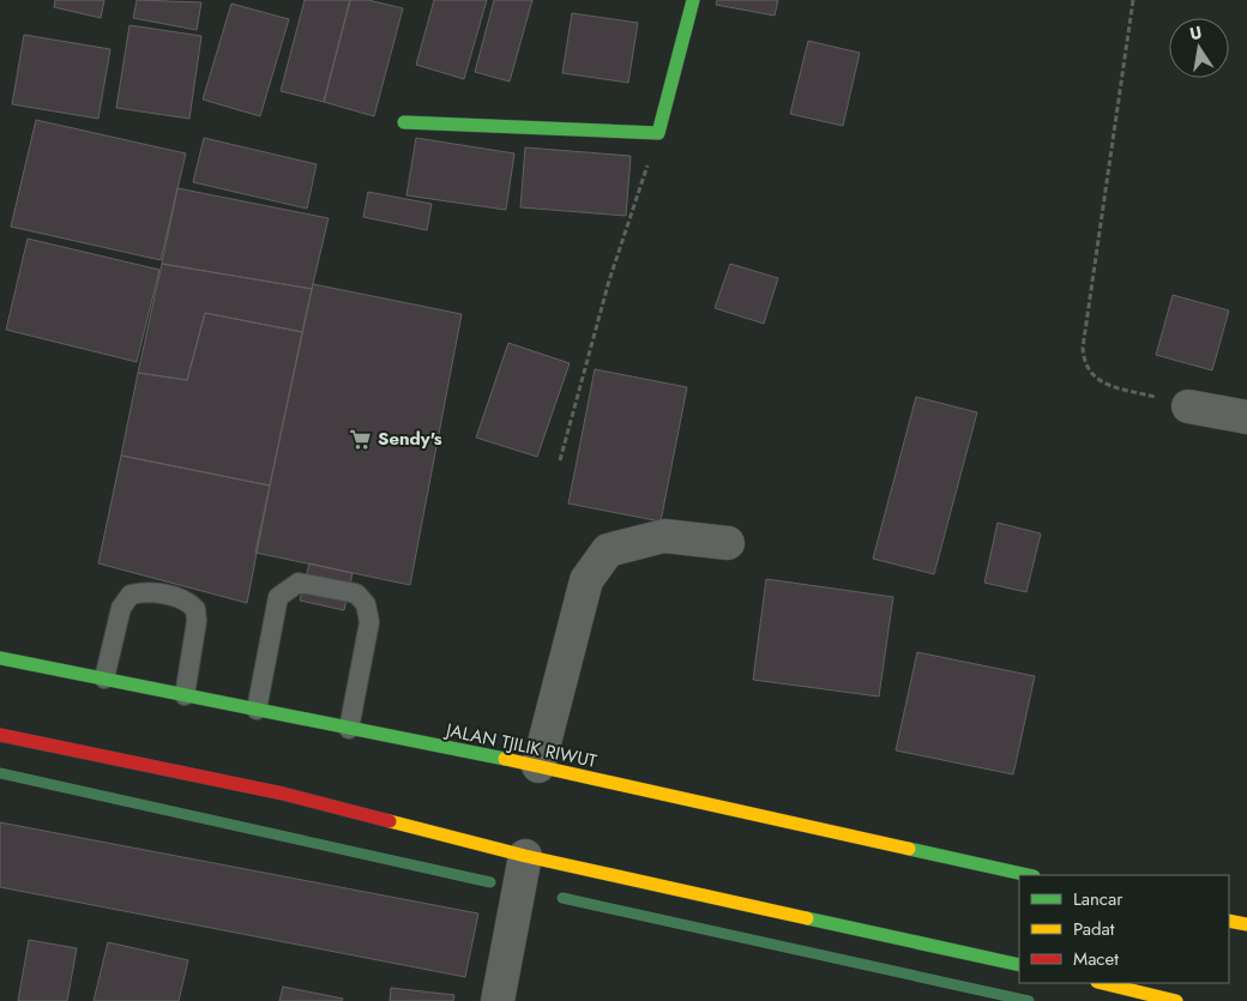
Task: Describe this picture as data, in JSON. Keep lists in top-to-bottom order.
{
  "streets": {
    "main road": ["JALAN TJILIK RIWUT"]
  },
  "places": {
    "supermarket": ["Sendy's"]
  },
  "legend": ["Lancar", "Padat", "Macet"],
  "north": "top"
}
